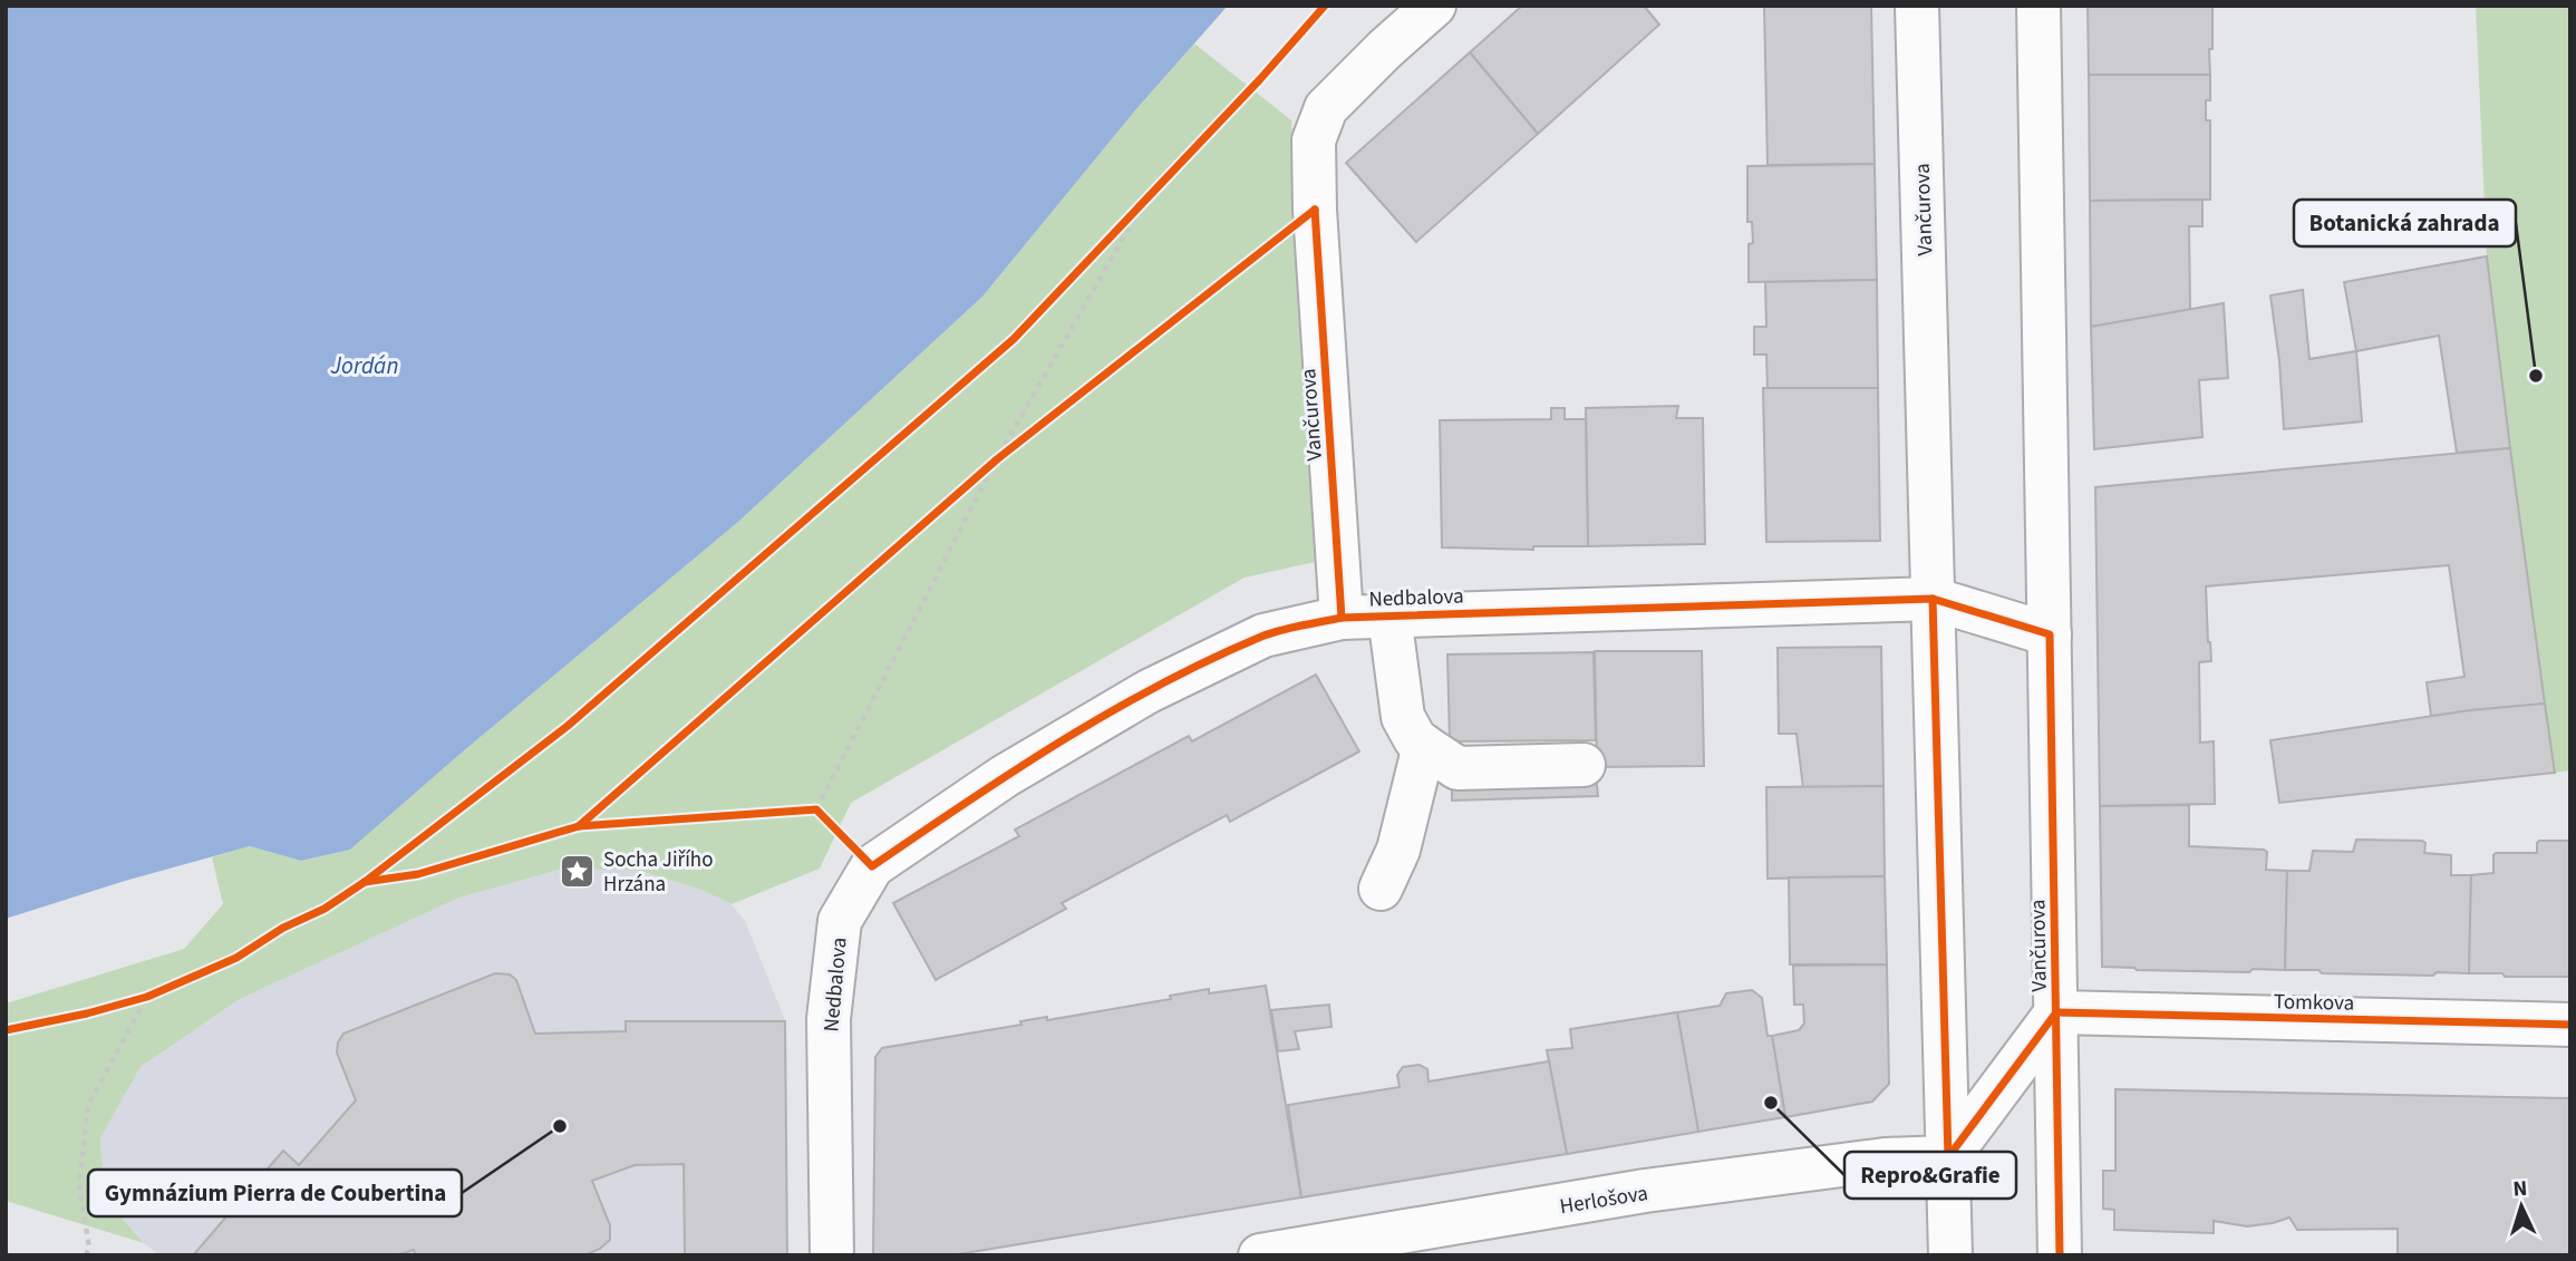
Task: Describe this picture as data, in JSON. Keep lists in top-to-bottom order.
{
  "streets": {
    "street": [
      "Vančurova",
      "Nedbalova",
      "Tomkova",
      "Herlošova"
    ]
  },
  "crossings": [
    ["Vančurova", "Nedbalova"],
    ["Vančurova", "Tomkova"],
    ["Vančurova", "Herlošova"]
  ],
  "water": ["Jordán"],
  "places": {
    "other": ["Botanická zahrada", "Repro&Grafie", "Gymnázium Pierra de Coubertina"],
    "place": ["Socha Jiřího Hrzána"]
  },
  "north": "top"
}
